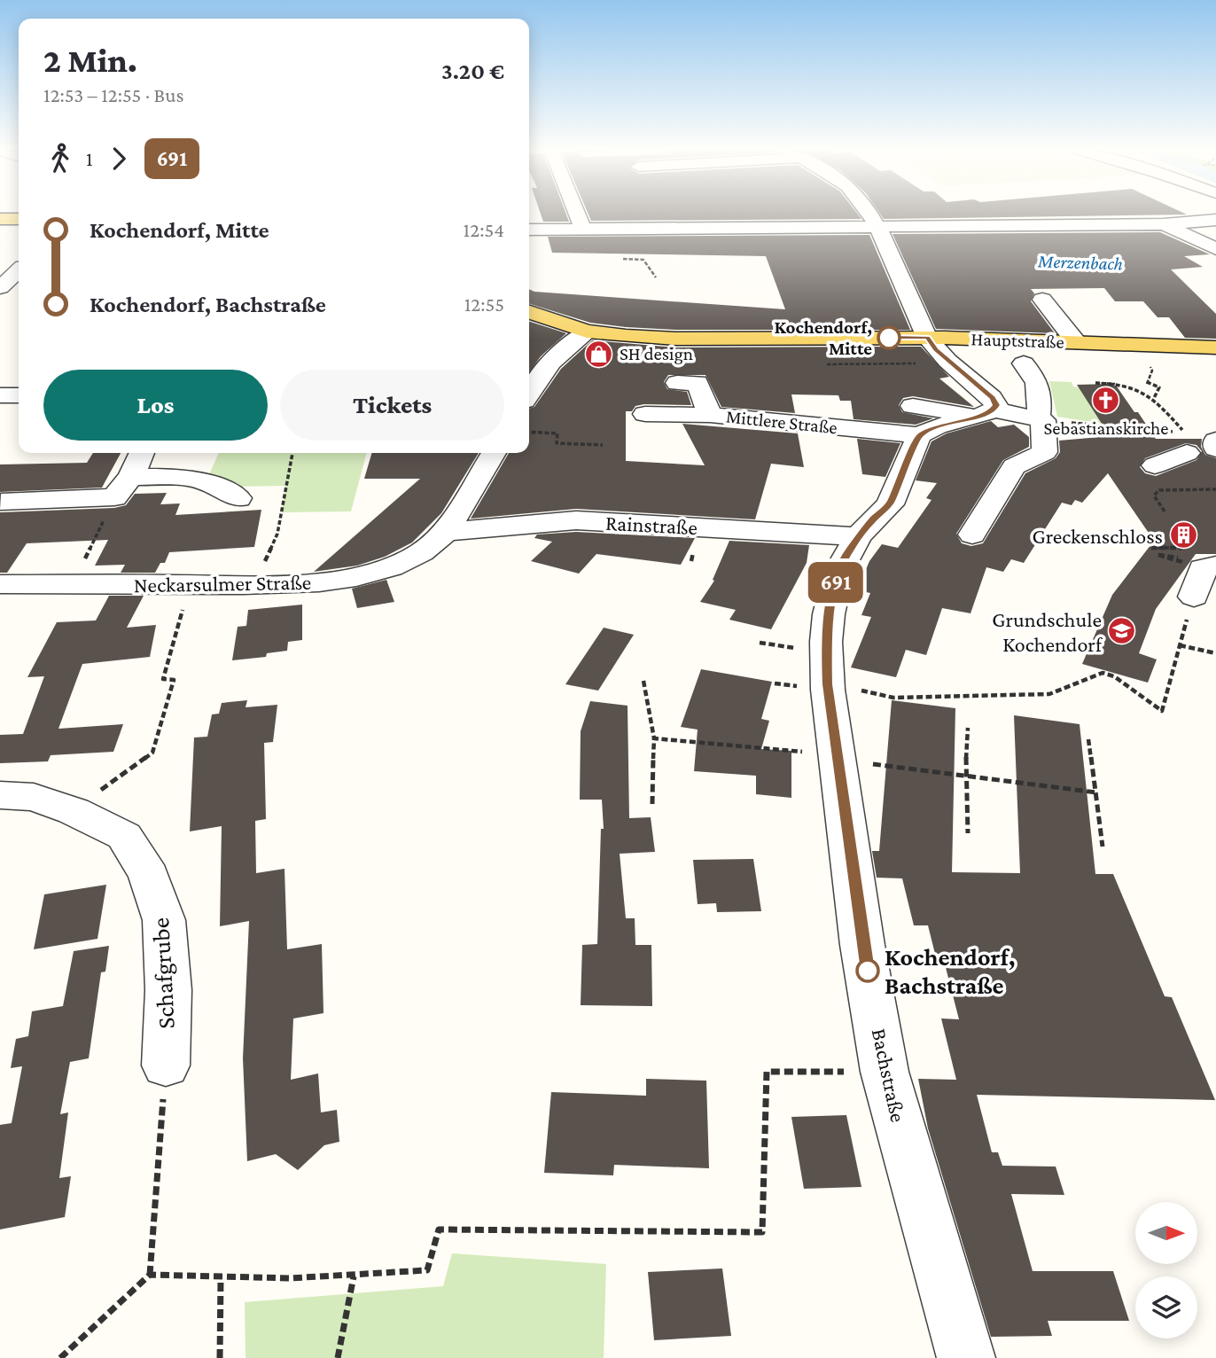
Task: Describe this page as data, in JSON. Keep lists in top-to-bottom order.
{
  "streets": {
    "main road": ["Hauptstraße"],
    "street": [
      "Mittlere Straße",
      "Rainstraße",
      "Neckarsulmer Straße",
      "Schafgrube",
      "Bachstraße"
    ]
  },
  "crossings": [
    ["Mittlere Straße", "Bachstraße"],
    ["Rainstraße", "Neckarsulmer Straße"],
    ["Rainstraße", "Bachstraße"]
  ],
  "water": ["Merzenbach"],
  "places": {
    "other": ["Kochendorf, Mitte", "Kochendorf, Bachstraße"],
    "shop": ["SH design"],
    "church": ["Sebastianskirche"],
    "building": ["Greckenschloss"],
    "school or university": ["Grundschule Kochendorf"]
  },
  "lines": ["bus line 691"],
  "north": "right",
  "page": {
    "on_map": "691",
    "heading": ["2 Min.", "12:53 – 12:55 · Bus", "3.20 €"],
    "legs": ["1", "691"],
    "list": [
      {
        "name": "Kochendorf, Mitte",
        "value": "12:54"
      },
      {
        "name": "Kochendorf, Bachstraße",
        "value": "12:55"
      }
    ],
    "buttons": ["Los", "Tickets"]
  }
}
